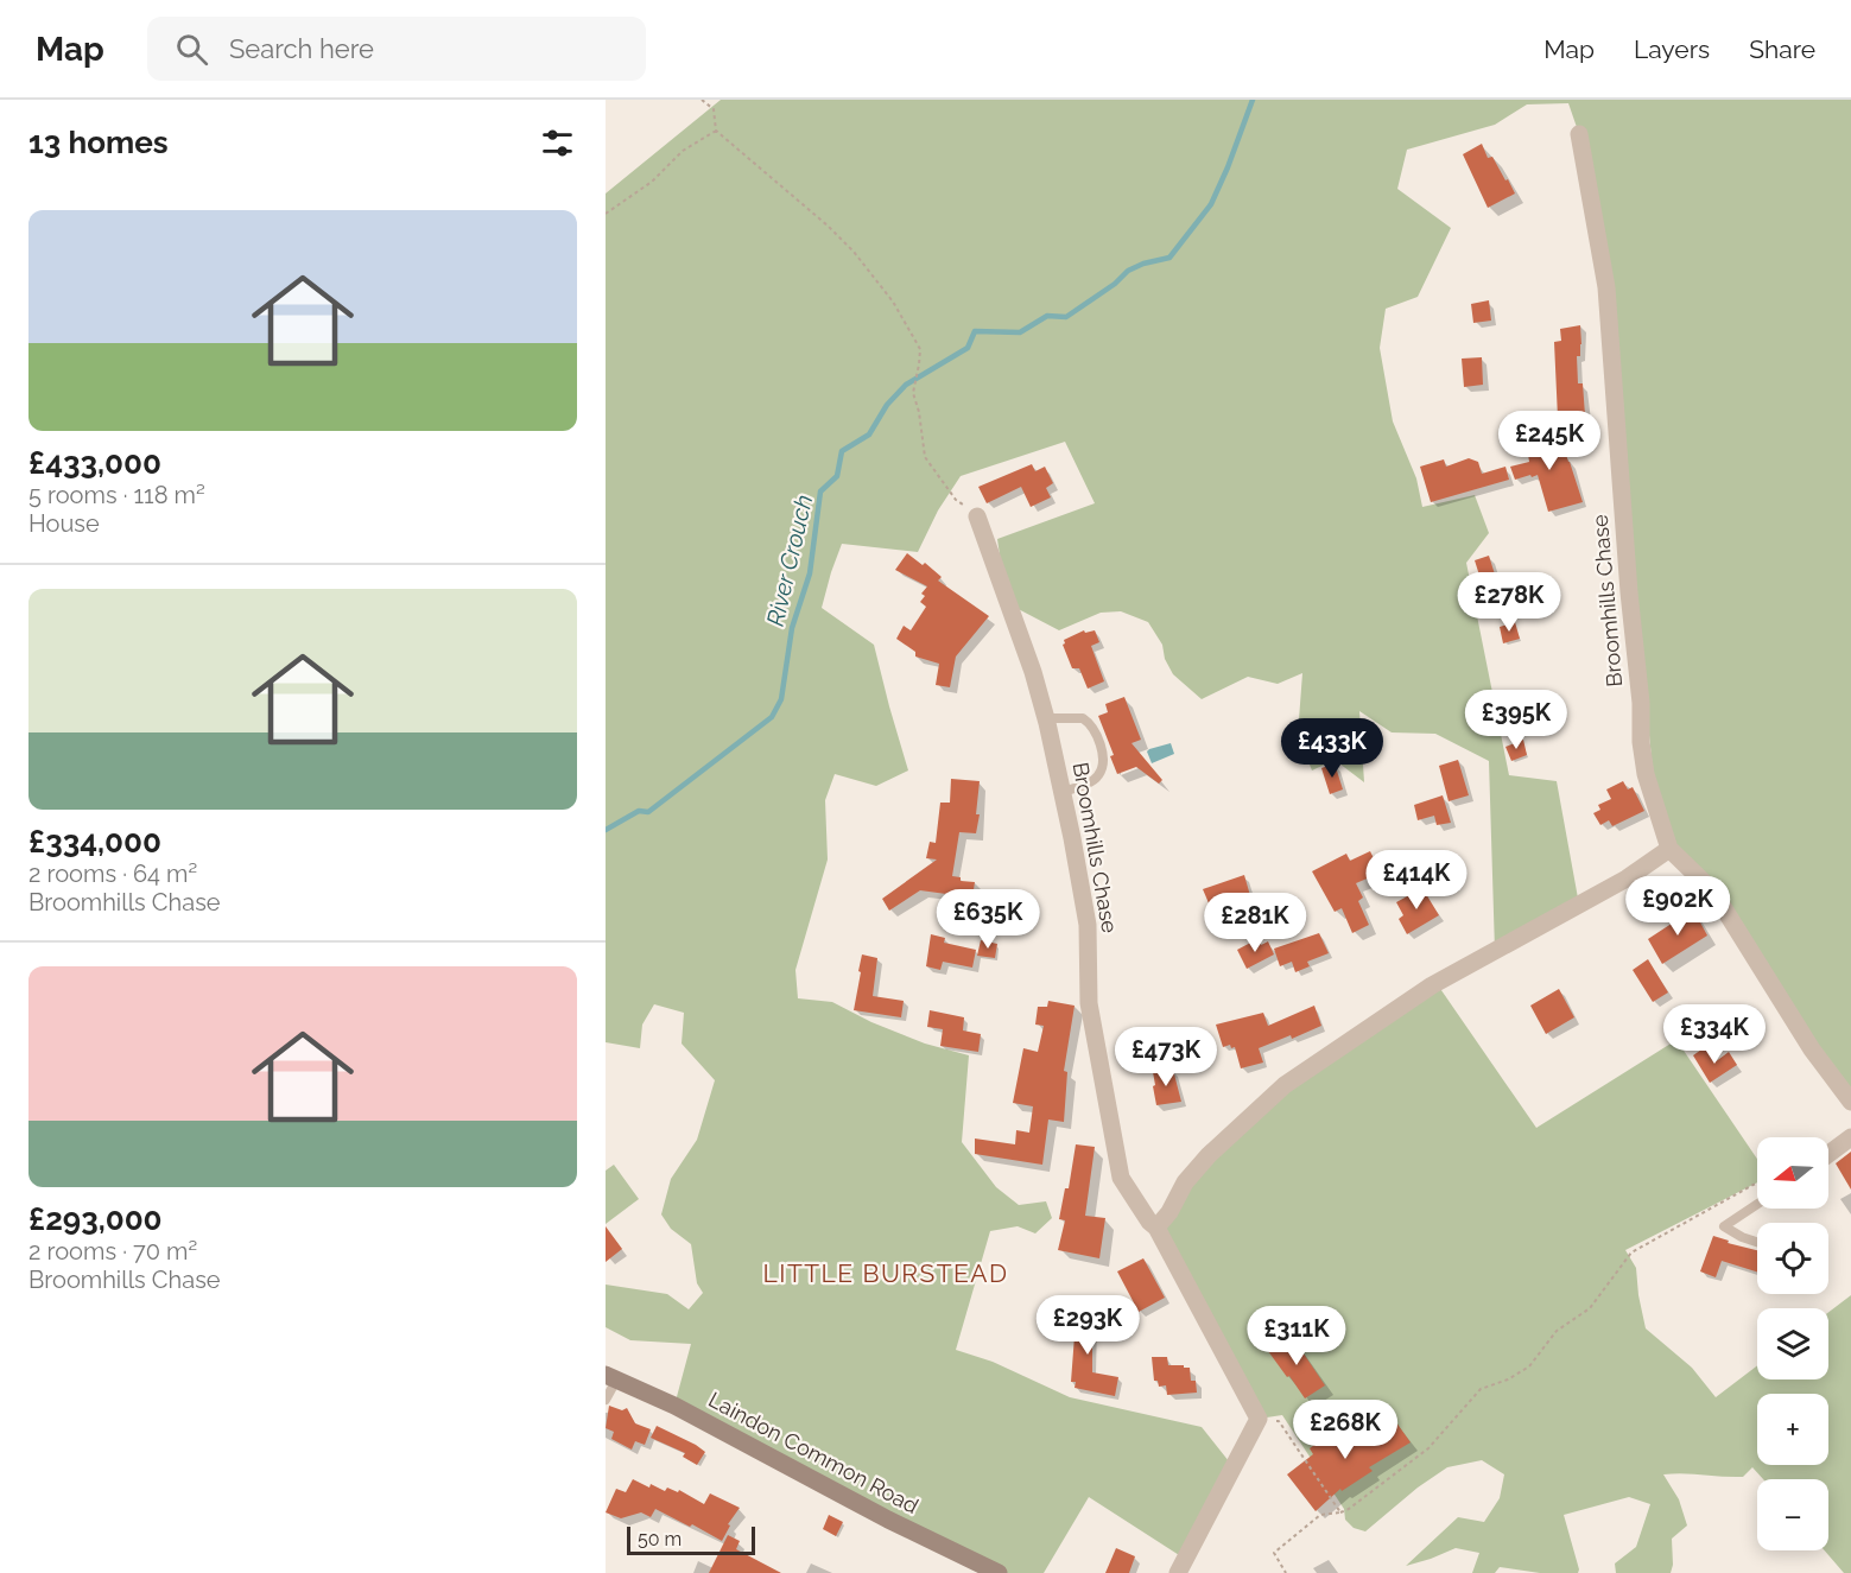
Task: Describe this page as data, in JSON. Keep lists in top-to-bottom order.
{
  "streets": {
    "street": ["Broomhills Chase", "Laindon Common Road"]
  },
  "districts": ["LITTLE BURSTEAD"],
  "water": ["River Crouch"],
  "scale_bar": "50 m",
  "north": "left",
  "page": {
    "header": "Map",
    "search": "Search here",
    "nav": ["Map", "Layers", "Share"],
    "heading": "13 homes",
    "list": [
      {
        "name": "£433,000",
        "note": "5 rooms · 118 m² · House"
      },
      {
        "name": "£334,000",
        "note": "2 rooms · 64 m² · Broomhills Chase"
      },
      {
        "name": "£293,000",
        "note": "2 rooms · 70 m² · Broomhills Chase"
      }
    ],
    "price": [
      "£245K",
      "£278K",
      "£395K",
      "£433K",
      "£414K",
      "£902K",
      "£635K",
      "£281K",
      "£334K",
      "£473K",
      "£293K",
      "£311K",
      "£268K"
    ],
    "map_buttons": ["+", "−"],
    "scale": "50 m"
  }
}
